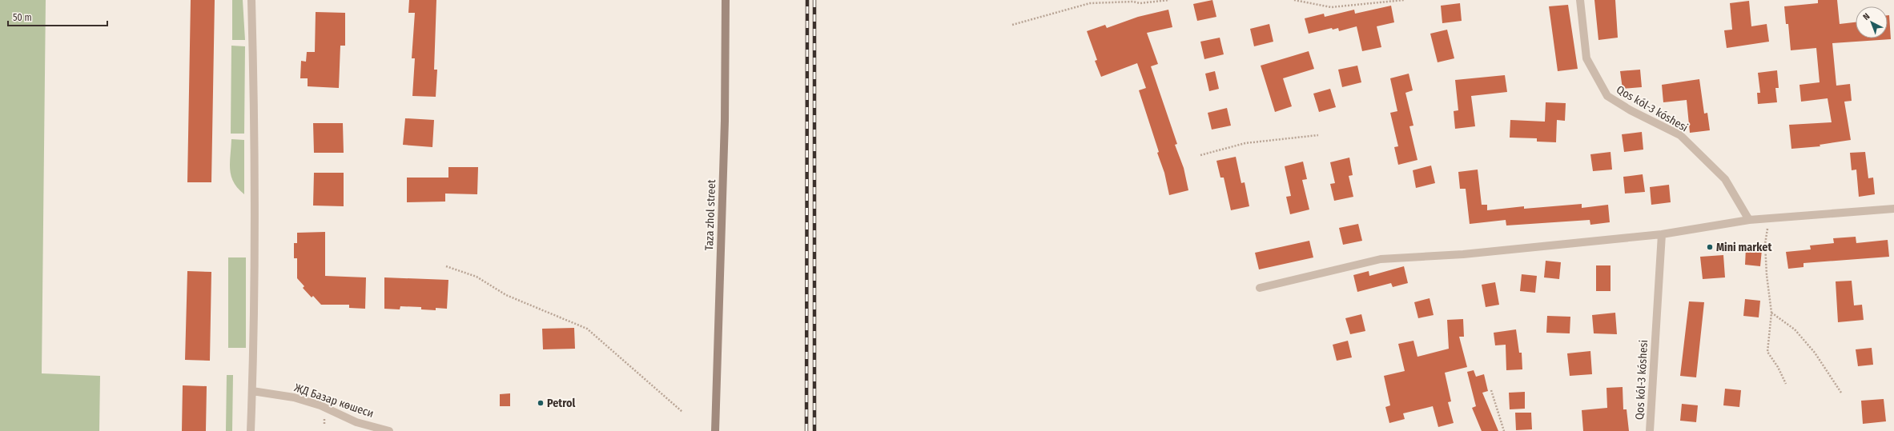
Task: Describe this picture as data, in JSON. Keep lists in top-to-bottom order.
{
  "streets": {
    "main road": ["Taza zhol street"],
    "street": ["Qos kól-3 kóshesi", "ЖД Базар көшеси"]
  },
  "places": ["Mini market", "Petrol"],
  "scale_bar": "50 m",
  "north": "top left"
}
